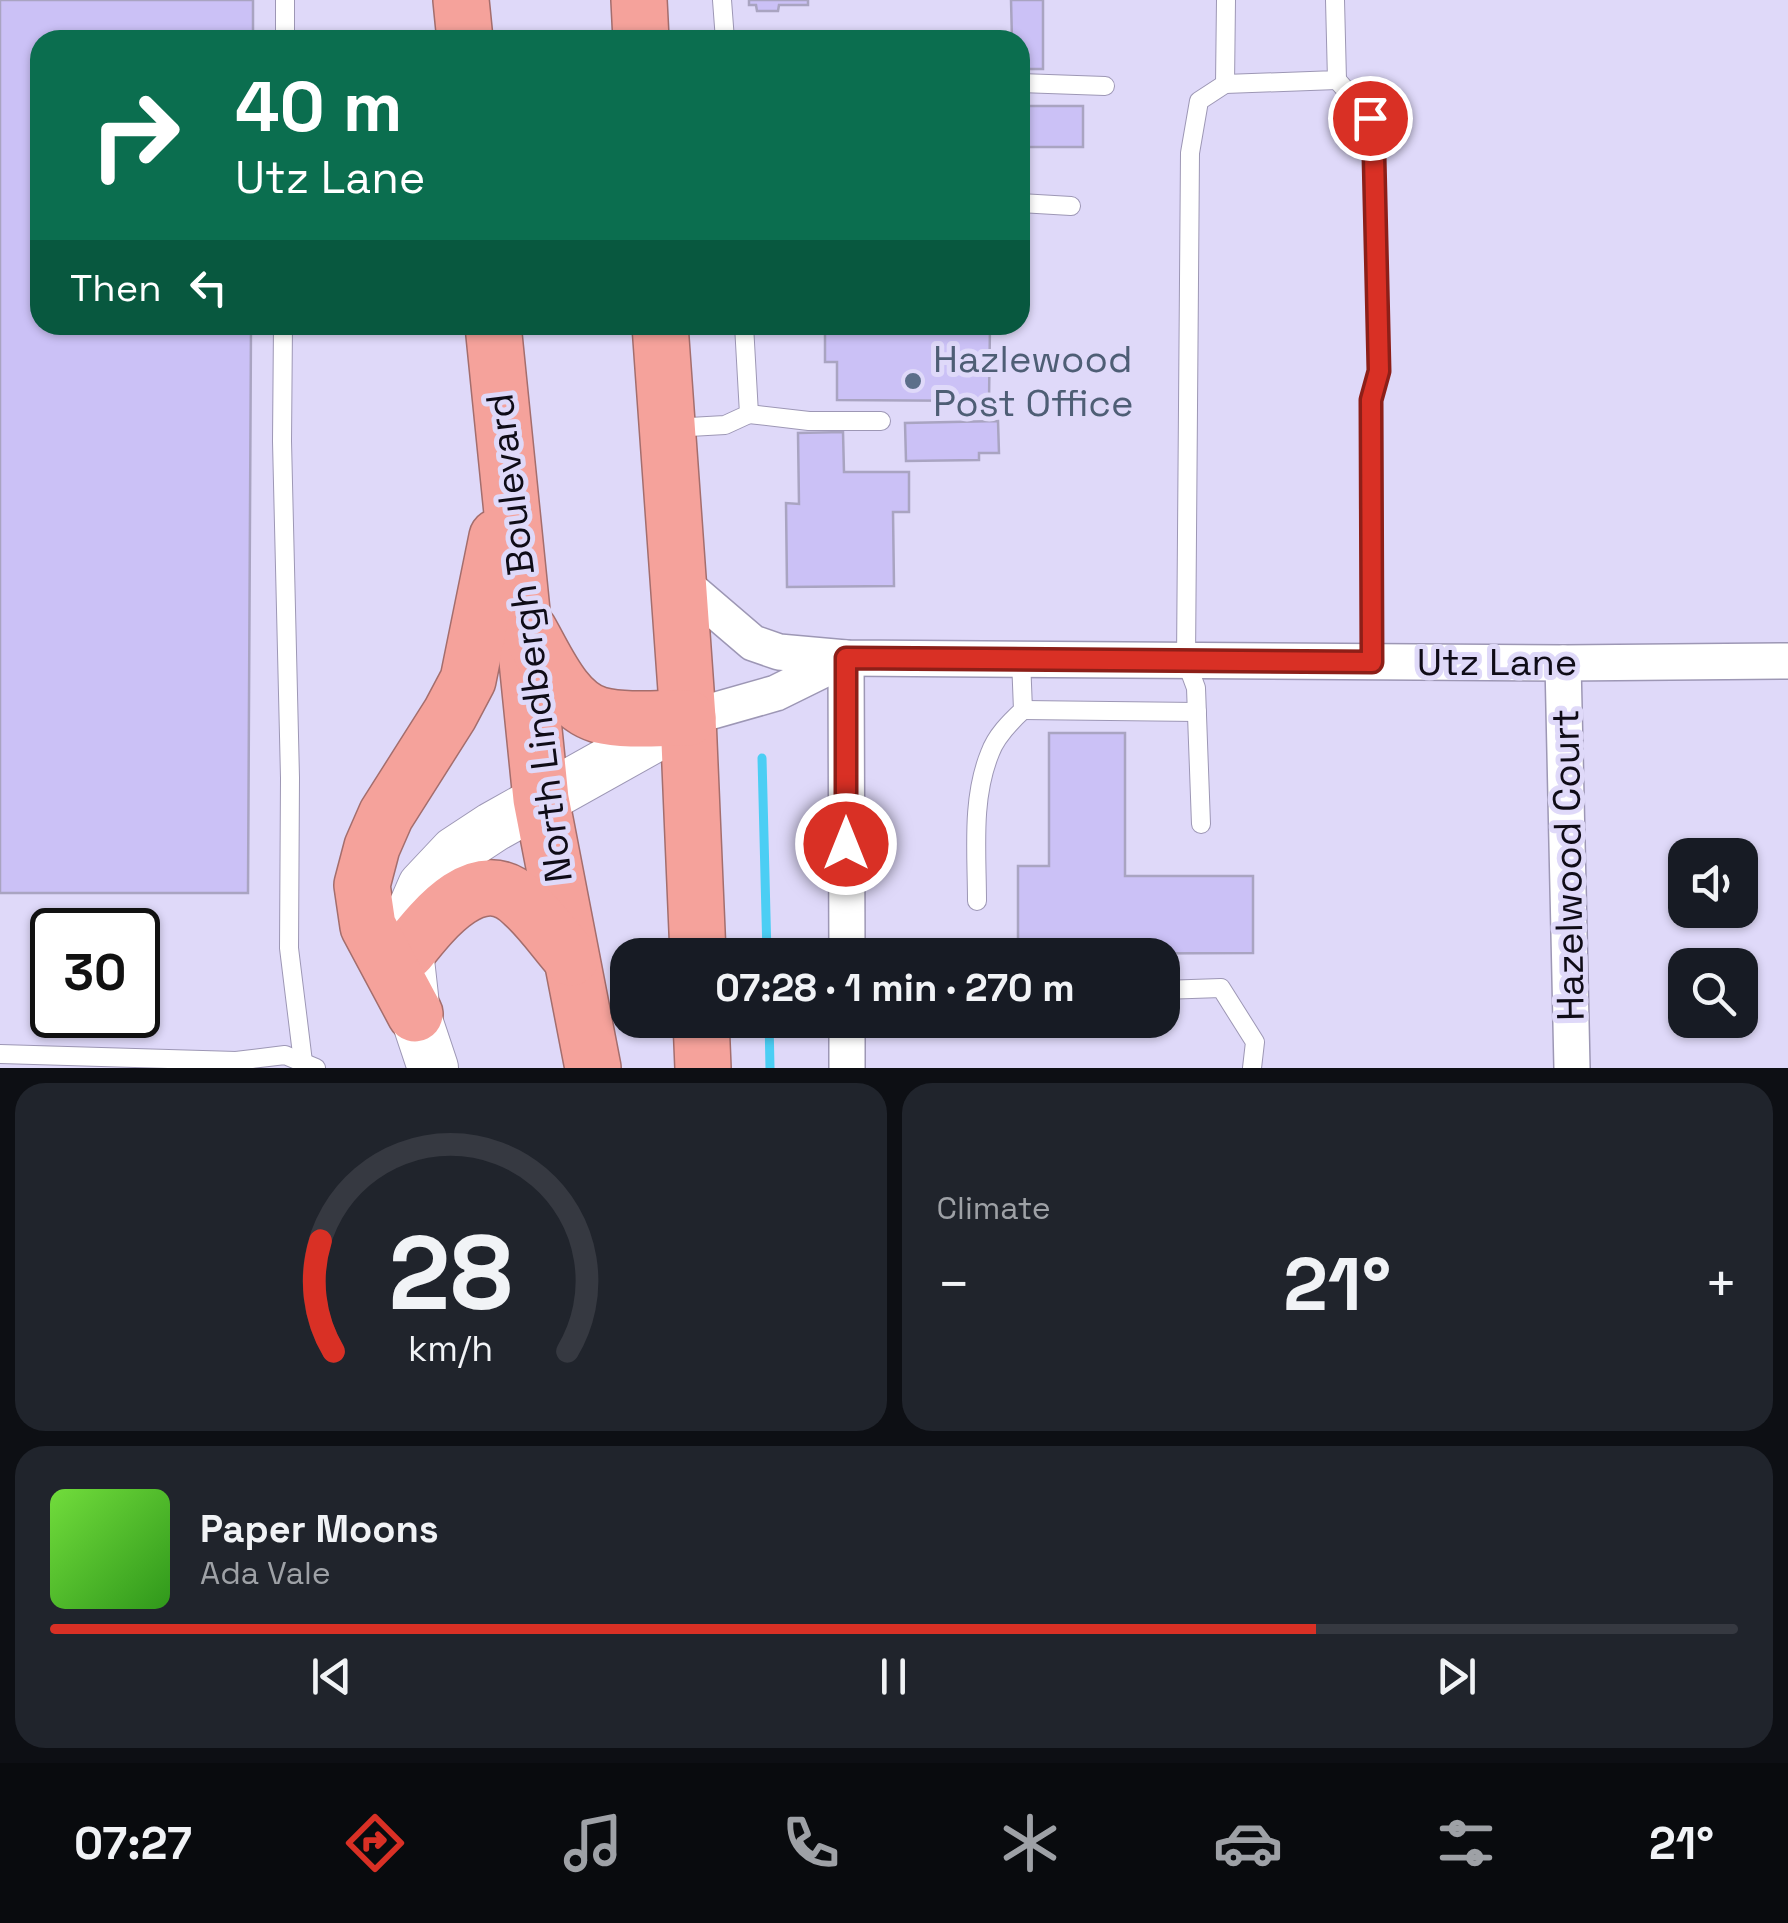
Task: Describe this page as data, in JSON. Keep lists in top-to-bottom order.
{
  "streets": {
    "highway": ["North Lindbergh Boulevard"],
    "street": ["Utz Lane", "Hazelwood Court"]
  },
  "crossings": [
    ["Utz Lane", "Hazelwood Court"]
  ],
  "places": ["Hazlewood Post Office"],
  "page": {
    "turn": ["40 m", "Utz Lane"],
    "then": "Then",
    "limit": "30",
    "trip": "07:28 · 1 min · 270 m",
    "tile": "Climate",
    "heat": ["−", "21°", "+"],
    "song": ["Paper Moons", "Ada Vale"],
    "tabs": ["07:27", "21°"],
    "gauge": ["28", "km/h"]
  }
}
